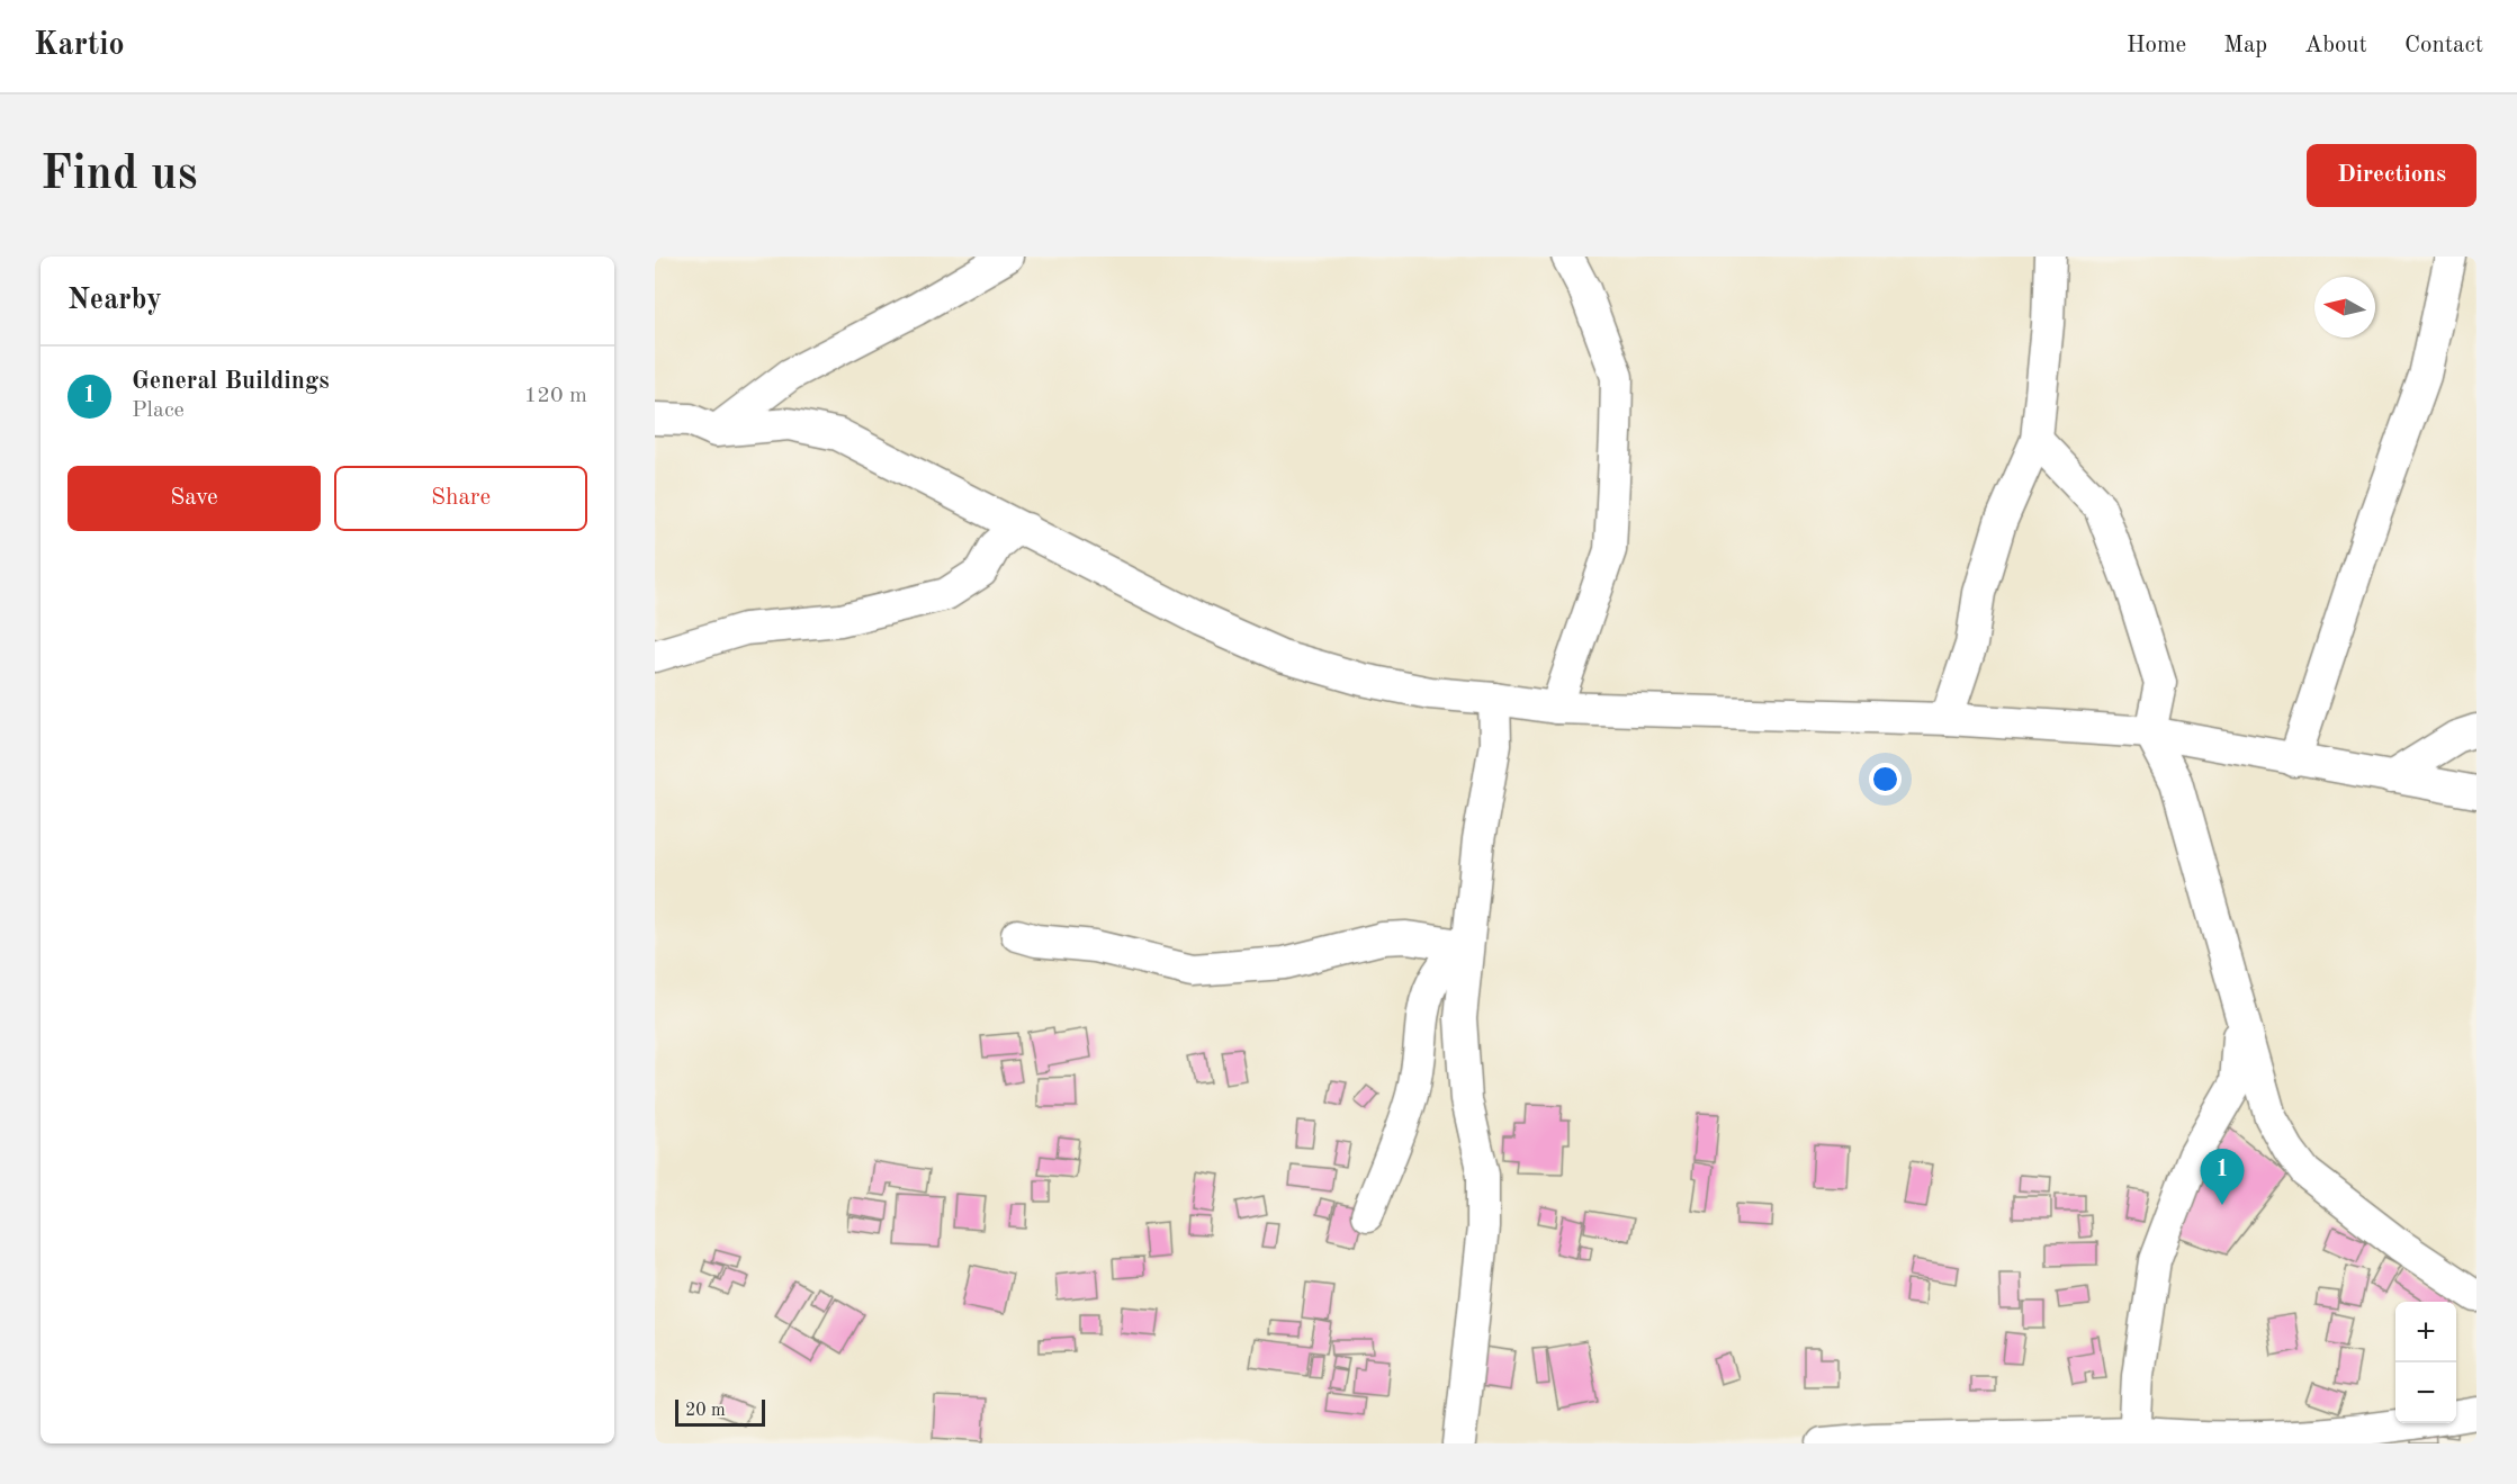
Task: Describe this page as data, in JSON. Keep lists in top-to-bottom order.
{
  "scale_bar": "20 m",
  "north": "left",
  "page": {
    "header": "Kartio",
    "nav": [
      "Home",
      "Map",
      "About",
      "Contact"
    ],
    "buttons": [
      "Directions",
      ["Save", "Share"]
    ],
    "title": "Find us",
    "heading": "Nearby",
    "list": [
      {
        "mark": "1",
        "name": "General Buildings",
        "note": "Place",
        "value": "120 m"
      }
    ],
    "pins": "1",
    "map_buttons": ["+", "−"],
    "scale": "20 m"
  }
}
